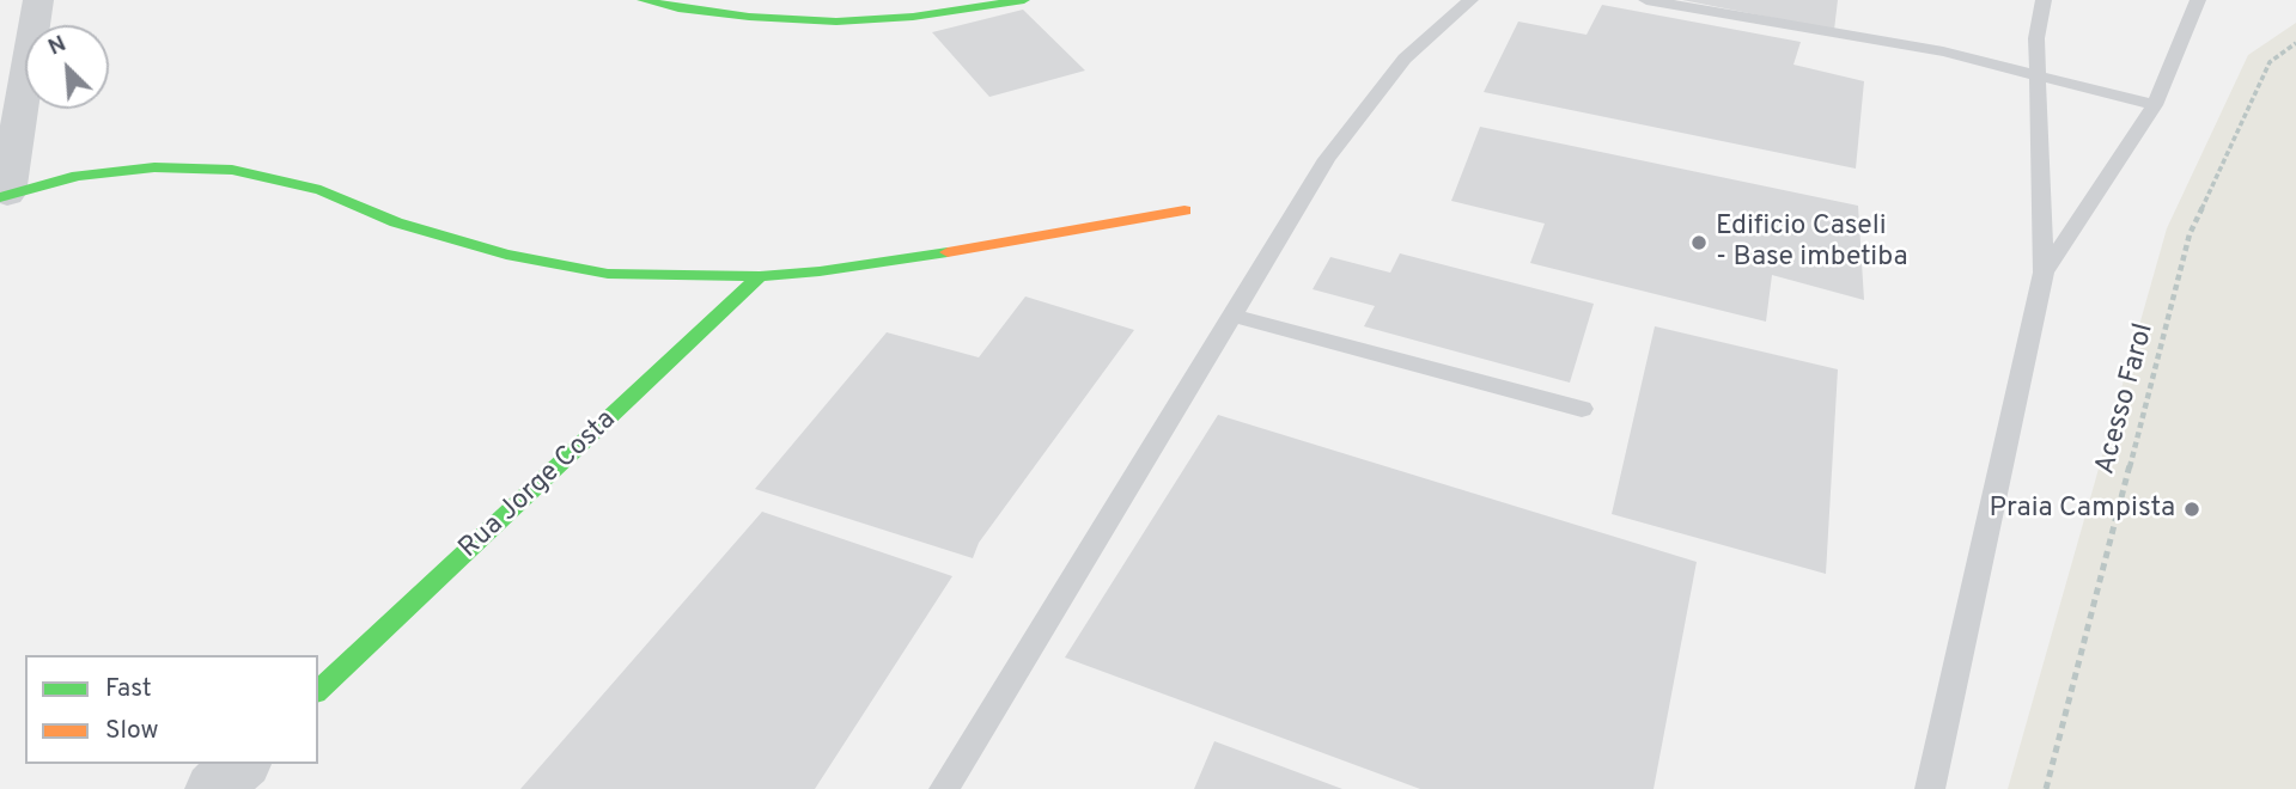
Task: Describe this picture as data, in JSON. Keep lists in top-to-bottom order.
{
  "streets": {
    "street": ["Rua Jorge Costa"],
    "path": ["Acesso Farol"]
  },
  "places": ["Edificio Caseli - Base imbetiba", "Praia Campista"],
  "legend": ["Fast", "Slow"],
  "north": "top left"
}
